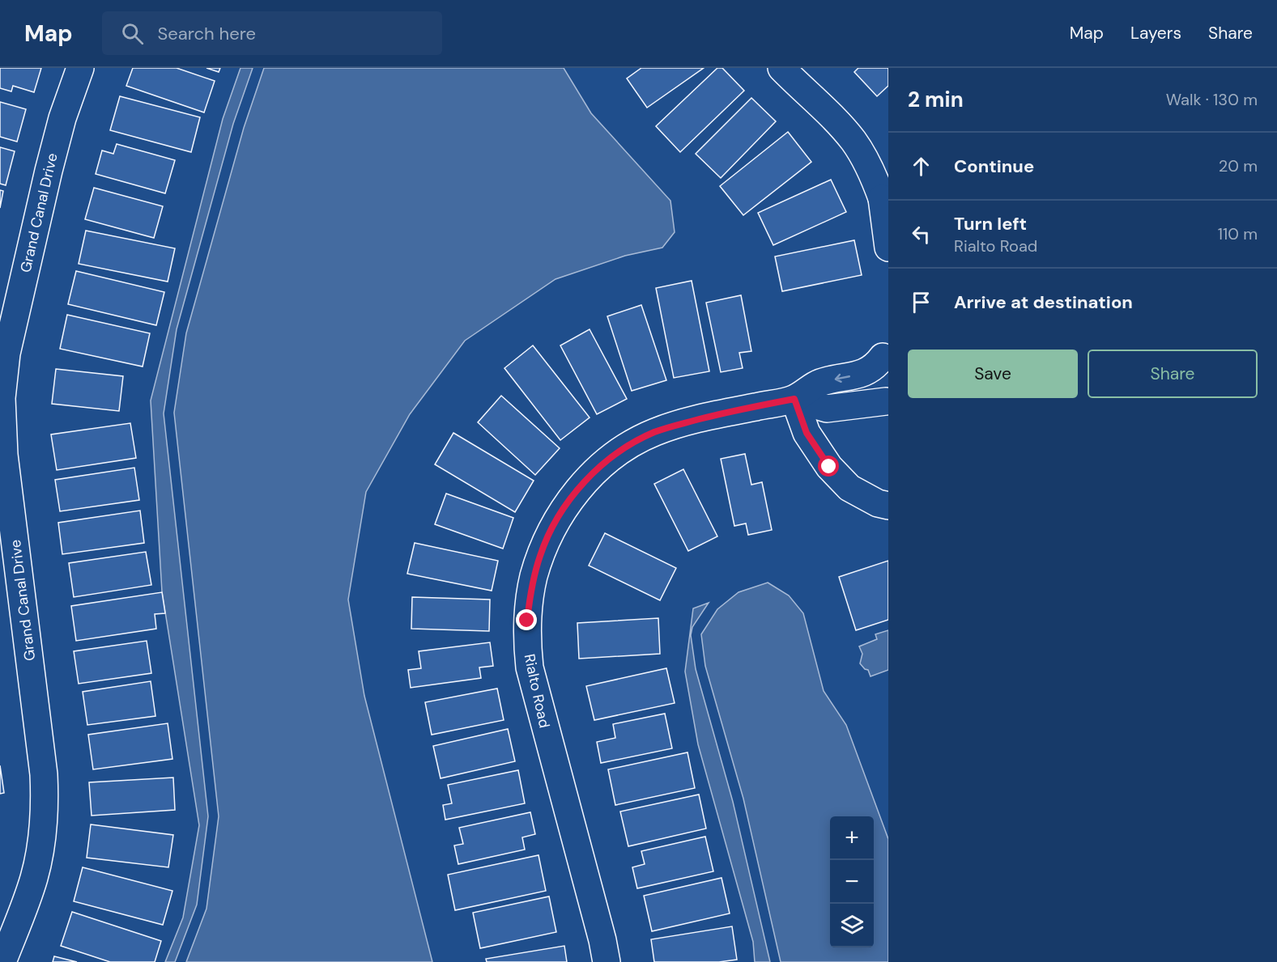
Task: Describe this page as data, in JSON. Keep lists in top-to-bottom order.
{
  "streets": {
    "street": ["Grand Canal Drive", "Rialto Road"]
  },
  "page": {
    "header": "Map",
    "search": "Search here",
    "nav": ["Map", "Layers", "Share"],
    "heading": ["2 min", "Walk · 130 m"],
    "list": [
      ["Continue", "20 m"],
      ["Turn left", "Rialto Road", "110 m"],
      "Arrive at destination"
    ],
    "buttons": ["Save", "Share"],
    "map_buttons": ["+", "−"]
  }
}
